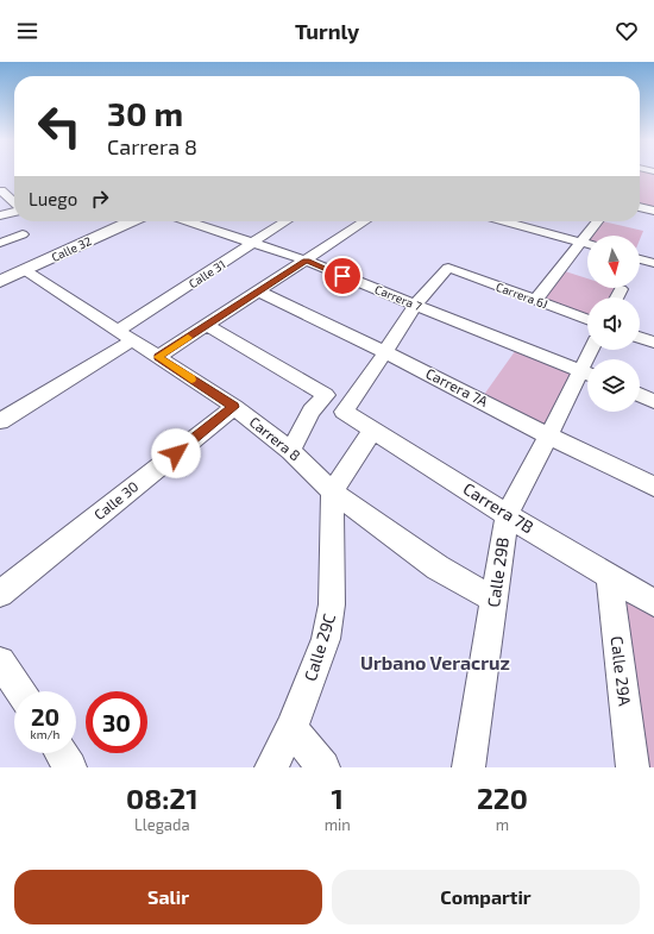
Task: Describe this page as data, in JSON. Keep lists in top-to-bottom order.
{
  "streets": {
    "main road": ["Calle 32"],
    "street": [
      "Calle 31",
      "Carrera 6J",
      "Carrera 7",
      "Carrera 7A",
      "Carrera 8",
      "Calle 30",
      "Carrera 7B",
      "Calle 29B",
      "Calle 29C",
      "Calle 29A"
    ]
  },
  "crossings": [
    ["Calle 32", "Carrera 8"],
    ["Calle 31", "Carrera 7"],
    ["Calle 31", "Carrera 8"],
    ["Carrera 6J", "Carrera 7"],
    ["Carrera 7", "Calle 29B"],
    ["Carrera 7A", "Carrera 7B"],
    ["Carrera 7A", "Calle 29B"],
    ["Carrera 8", "Calle 30"],
    ["Carrera 8", "Calle 29B"],
    ["Carrera 8", "Calle 29C"],
    ["Carrera 7B", "Calle 29B"],
    ["Carrera 7B", "Calle 29A"]
  ],
  "districts": ["Urbano Veracruz"],
  "north": "bottom",
  "page": {
    "header": "Turnly",
    "turn": ["30 m", "Carrera 8"],
    "then": "Luego",
    "speed": "20 km/h",
    "limit": "30",
    "eta": [
      "08:21",
      "Llegada",
      "1",
      "min",
      "220",
      "m"
    ],
    "buttons": ["Salir", "Compartir"]
  }
}
